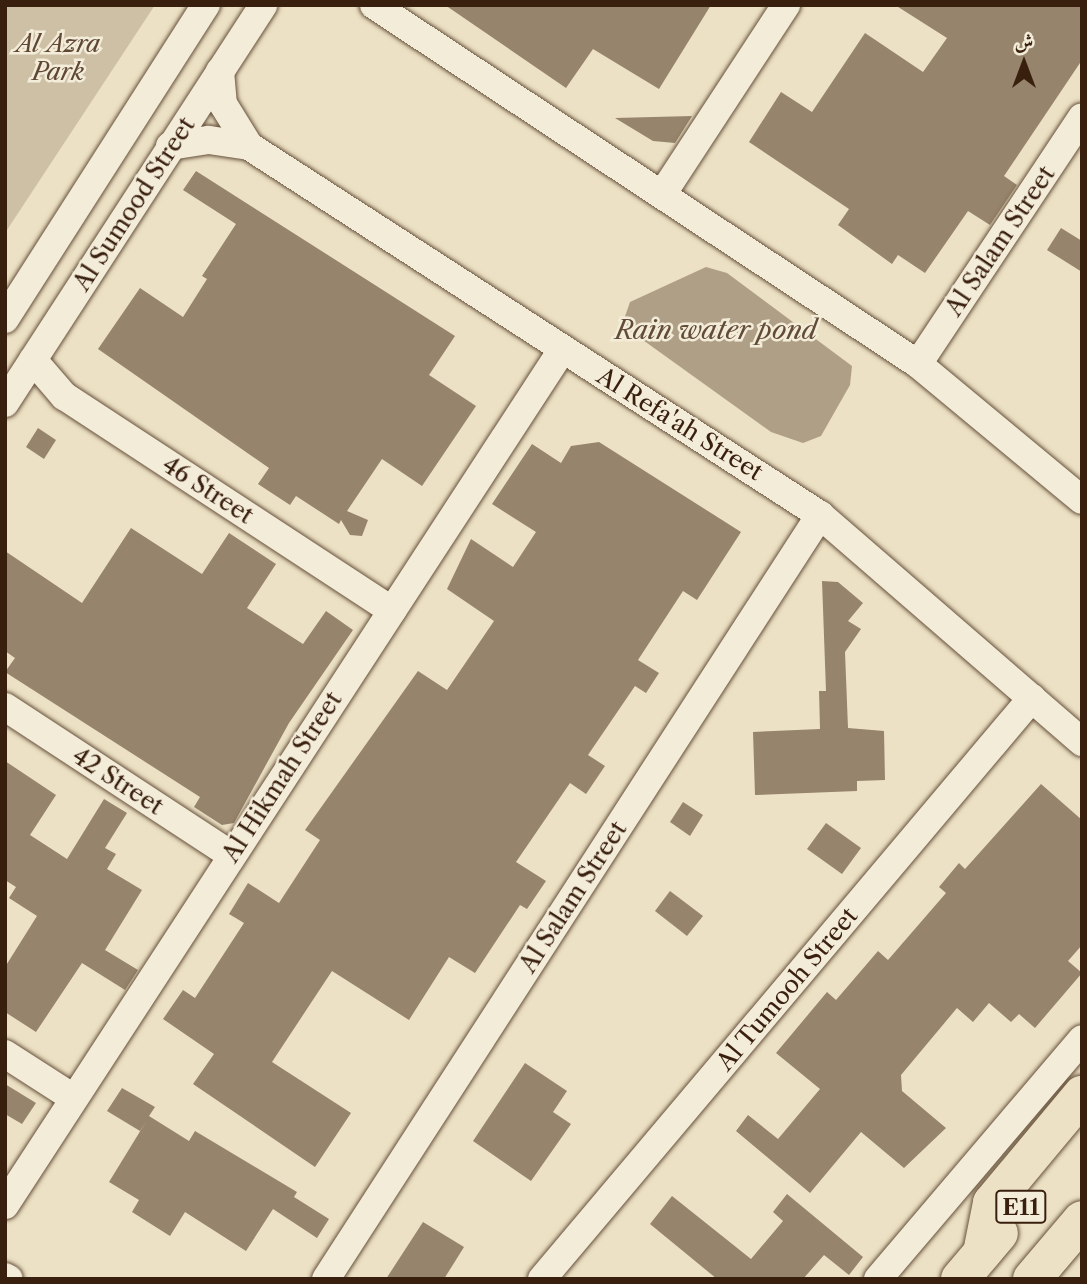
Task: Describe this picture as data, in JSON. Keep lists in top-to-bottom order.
{
  "streets": {
    "highway": ["E11"],
    "street": [
      "Al Sumood Street",
      "Al Salam Street",
      "Al Refa'ah Street",
      "46 Street",
      "Al Hikmah Street",
      "42 Street",
      "Al Tumooh Street"
    ]
  },
  "crossings": [
    ["Al Sumood Street", "Al Refa'ah Street"],
    ["Al Sumood Street", "46 Street"],
    ["Al Salam Street", "Al Refa'ah Street"],
    ["Al Refa'ah Street", "Al Hikmah Street"],
    ["Al Refa'ah Street", "Al Tumooh Street"],
    ["46 Street", "Al Hikmah Street"],
    ["Al Hikmah Street", "42 Street"]
  ],
  "water": ["Rain water pond"],
  "parks": ["Al Azra Park"],
  "north": "top"
}
